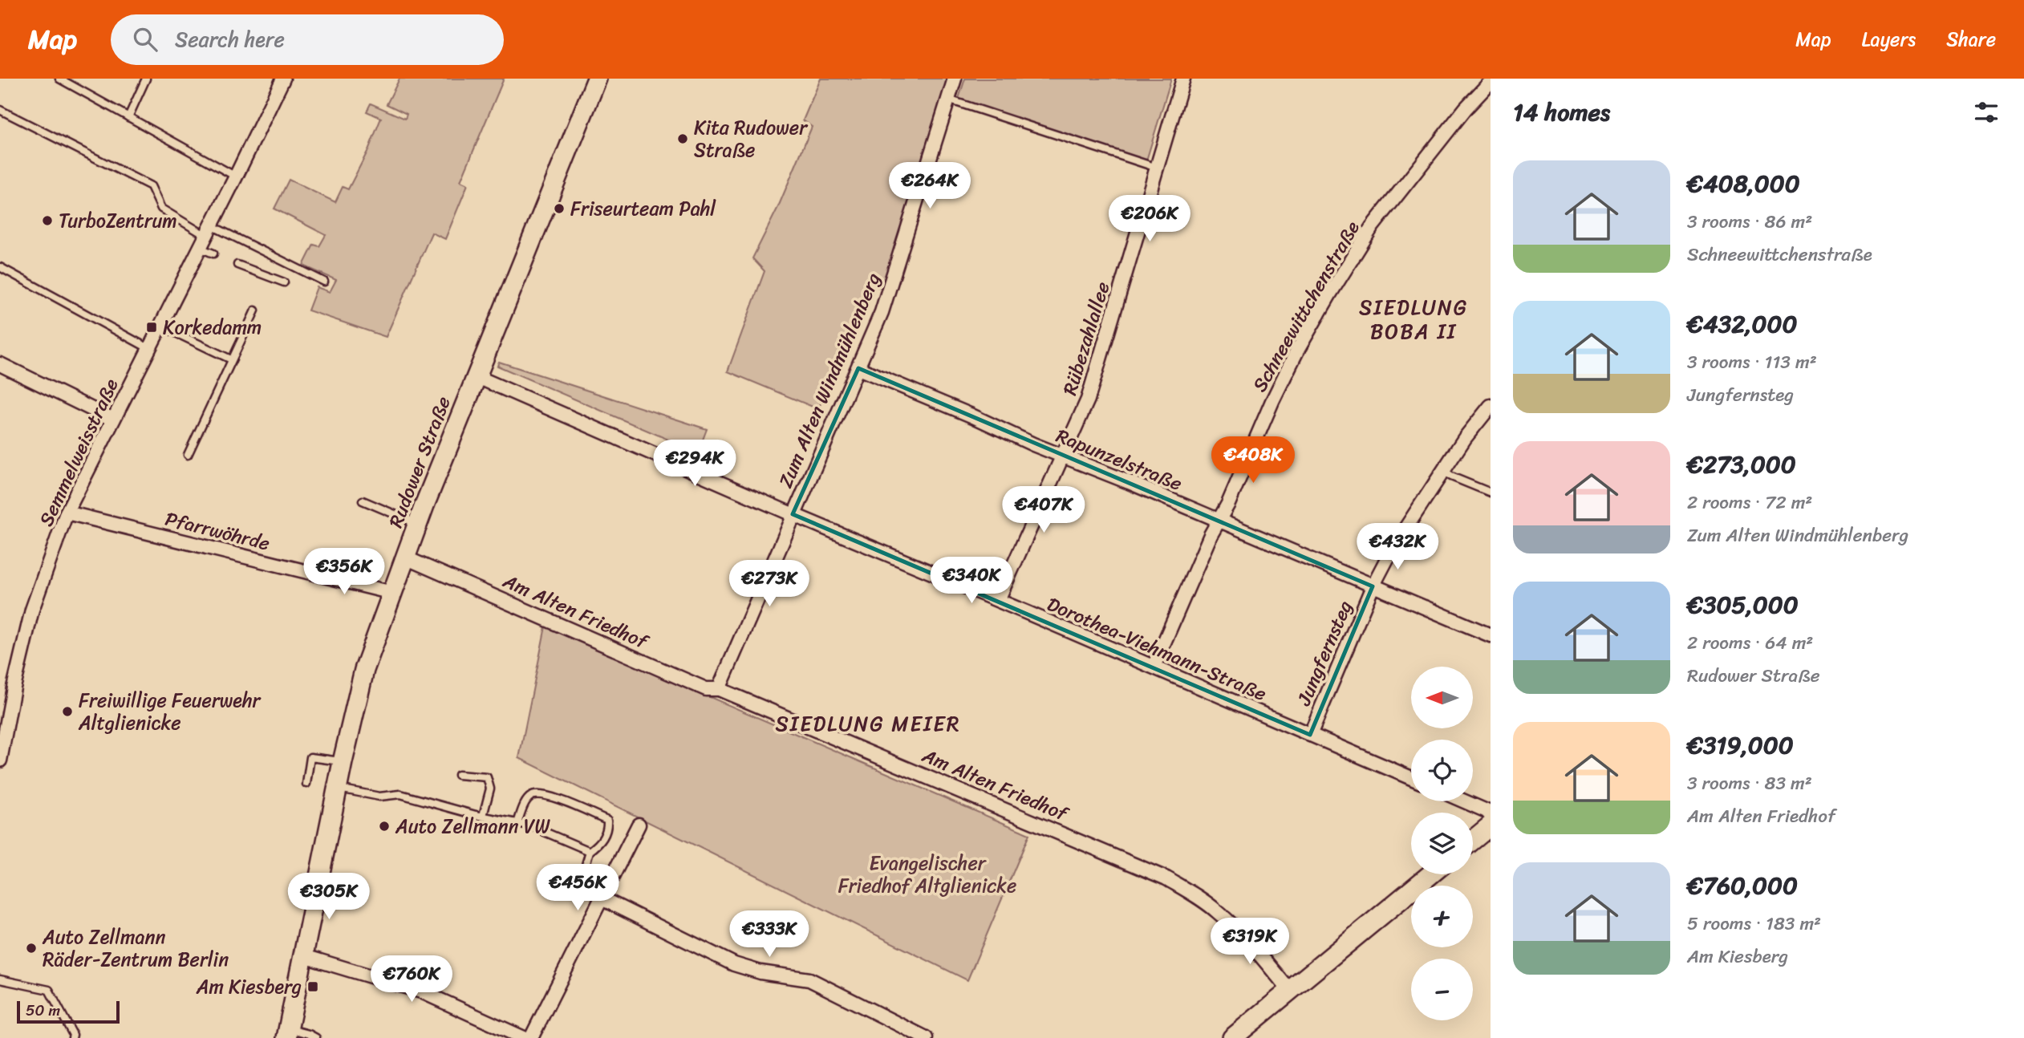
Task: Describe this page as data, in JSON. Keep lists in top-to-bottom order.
{
  "streets": {
    "street": [
      "Schneewittchenstraße",
      "Rübezahlallee",
      "Zum Alten Windmühlenberg",
      "Semmelweisstraße",
      "Rapunzelstraße",
      "Rudower Straße",
      "Pfarrwöhrde",
      "Am Alten Friedhof",
      "Dorothea-Viehmann-Straße",
      "Jungfernsteg"
    ]
  },
  "crossings": [
    ["Schneewittchenstraße", "Rapunzelstraße"],
    ["Schneewittchenstraße", "Dorothea-Viehmann-Straße"],
    ["Rübezahlallee", "Rapunzelstraße"],
    ["Rübezahlallee", "Dorothea-Viehmann-Straße"],
    ["Zum Alten Windmühlenberg", "Rapunzelstraße"],
    ["Zum Alten Windmühlenberg", "Am Alten Friedhof"],
    ["Zum Alten Windmühlenberg", "Dorothea-Viehmann-Straße"],
    ["Semmelweisstraße", "Pfarrwöhrde"],
    ["Rapunzelstraße", "Jungfernsteg"],
    ["Rudower Straße", "Pfarrwöhrde"],
    ["Rudower Straße", "Am Alten Friedhof"],
    ["Rudower Straße", "Dorothea-Viehmann-Straße"],
    ["Dorothea-Viehmann-Straße", "Jungfernsteg"]
  ],
  "districts": ["SIEDLUNG BOBA II", "SIEDLUNG MEIER"],
  "parks": ["Evangelischer Friedhof Altglienicke"],
  "places": {
    "other": [
      "Kita Rudower Straße",
      "Friseurteam Pahl",
      "TurboZentrum",
      "Freiwillige Feuerwehr Altglienicke",
      "Auto Zellmann VW",
      "Auto Zellmann Räder-Zentrum Berlin"
    ],
    "transit": ["Korkedamm", "Am Kiesberg"]
  },
  "scale_bar": "50 m",
  "north": "left",
  "page": {
    "header": "Map",
    "search": "Search here",
    "nav": ["Map", "Layers", "Share"],
    "heading": "14 homes",
    "list": [
      {
        "name": "€408,000",
        "note": "3 rooms · 86 m² · Schneewittchenstraße"
      },
      {
        "name": "€432,000",
        "note": "3 rooms · 113 m² · Jungfernsteg"
      },
      {
        "name": "€273,000",
        "note": "2 rooms · 72 m² · Zum Alten Windmühlenberg"
      },
      {
        "name": "€305,000",
        "note": "2 rooms · 64 m² · Rudower Straße"
      },
      {
        "name": "€319,000",
        "note": "3 rooms · 83 m² · Am Alten Friedhof"
      },
      {
        "name": "€760,000",
        "note": "5 rooms · 183 m² · Am Kiesberg"
      }
    ],
    "price": [
      "€264K",
      "€206K",
      "€408K",
      "€294K",
      "€407K",
      "€432K",
      "€356K",
      "€340K",
      "€273K",
      "€456K",
      "€305K",
      "€333K",
      "€319K",
      "€760K"
    ],
    "map_buttons": ["+", "−"],
    "scale": "50 m"
  }
}
